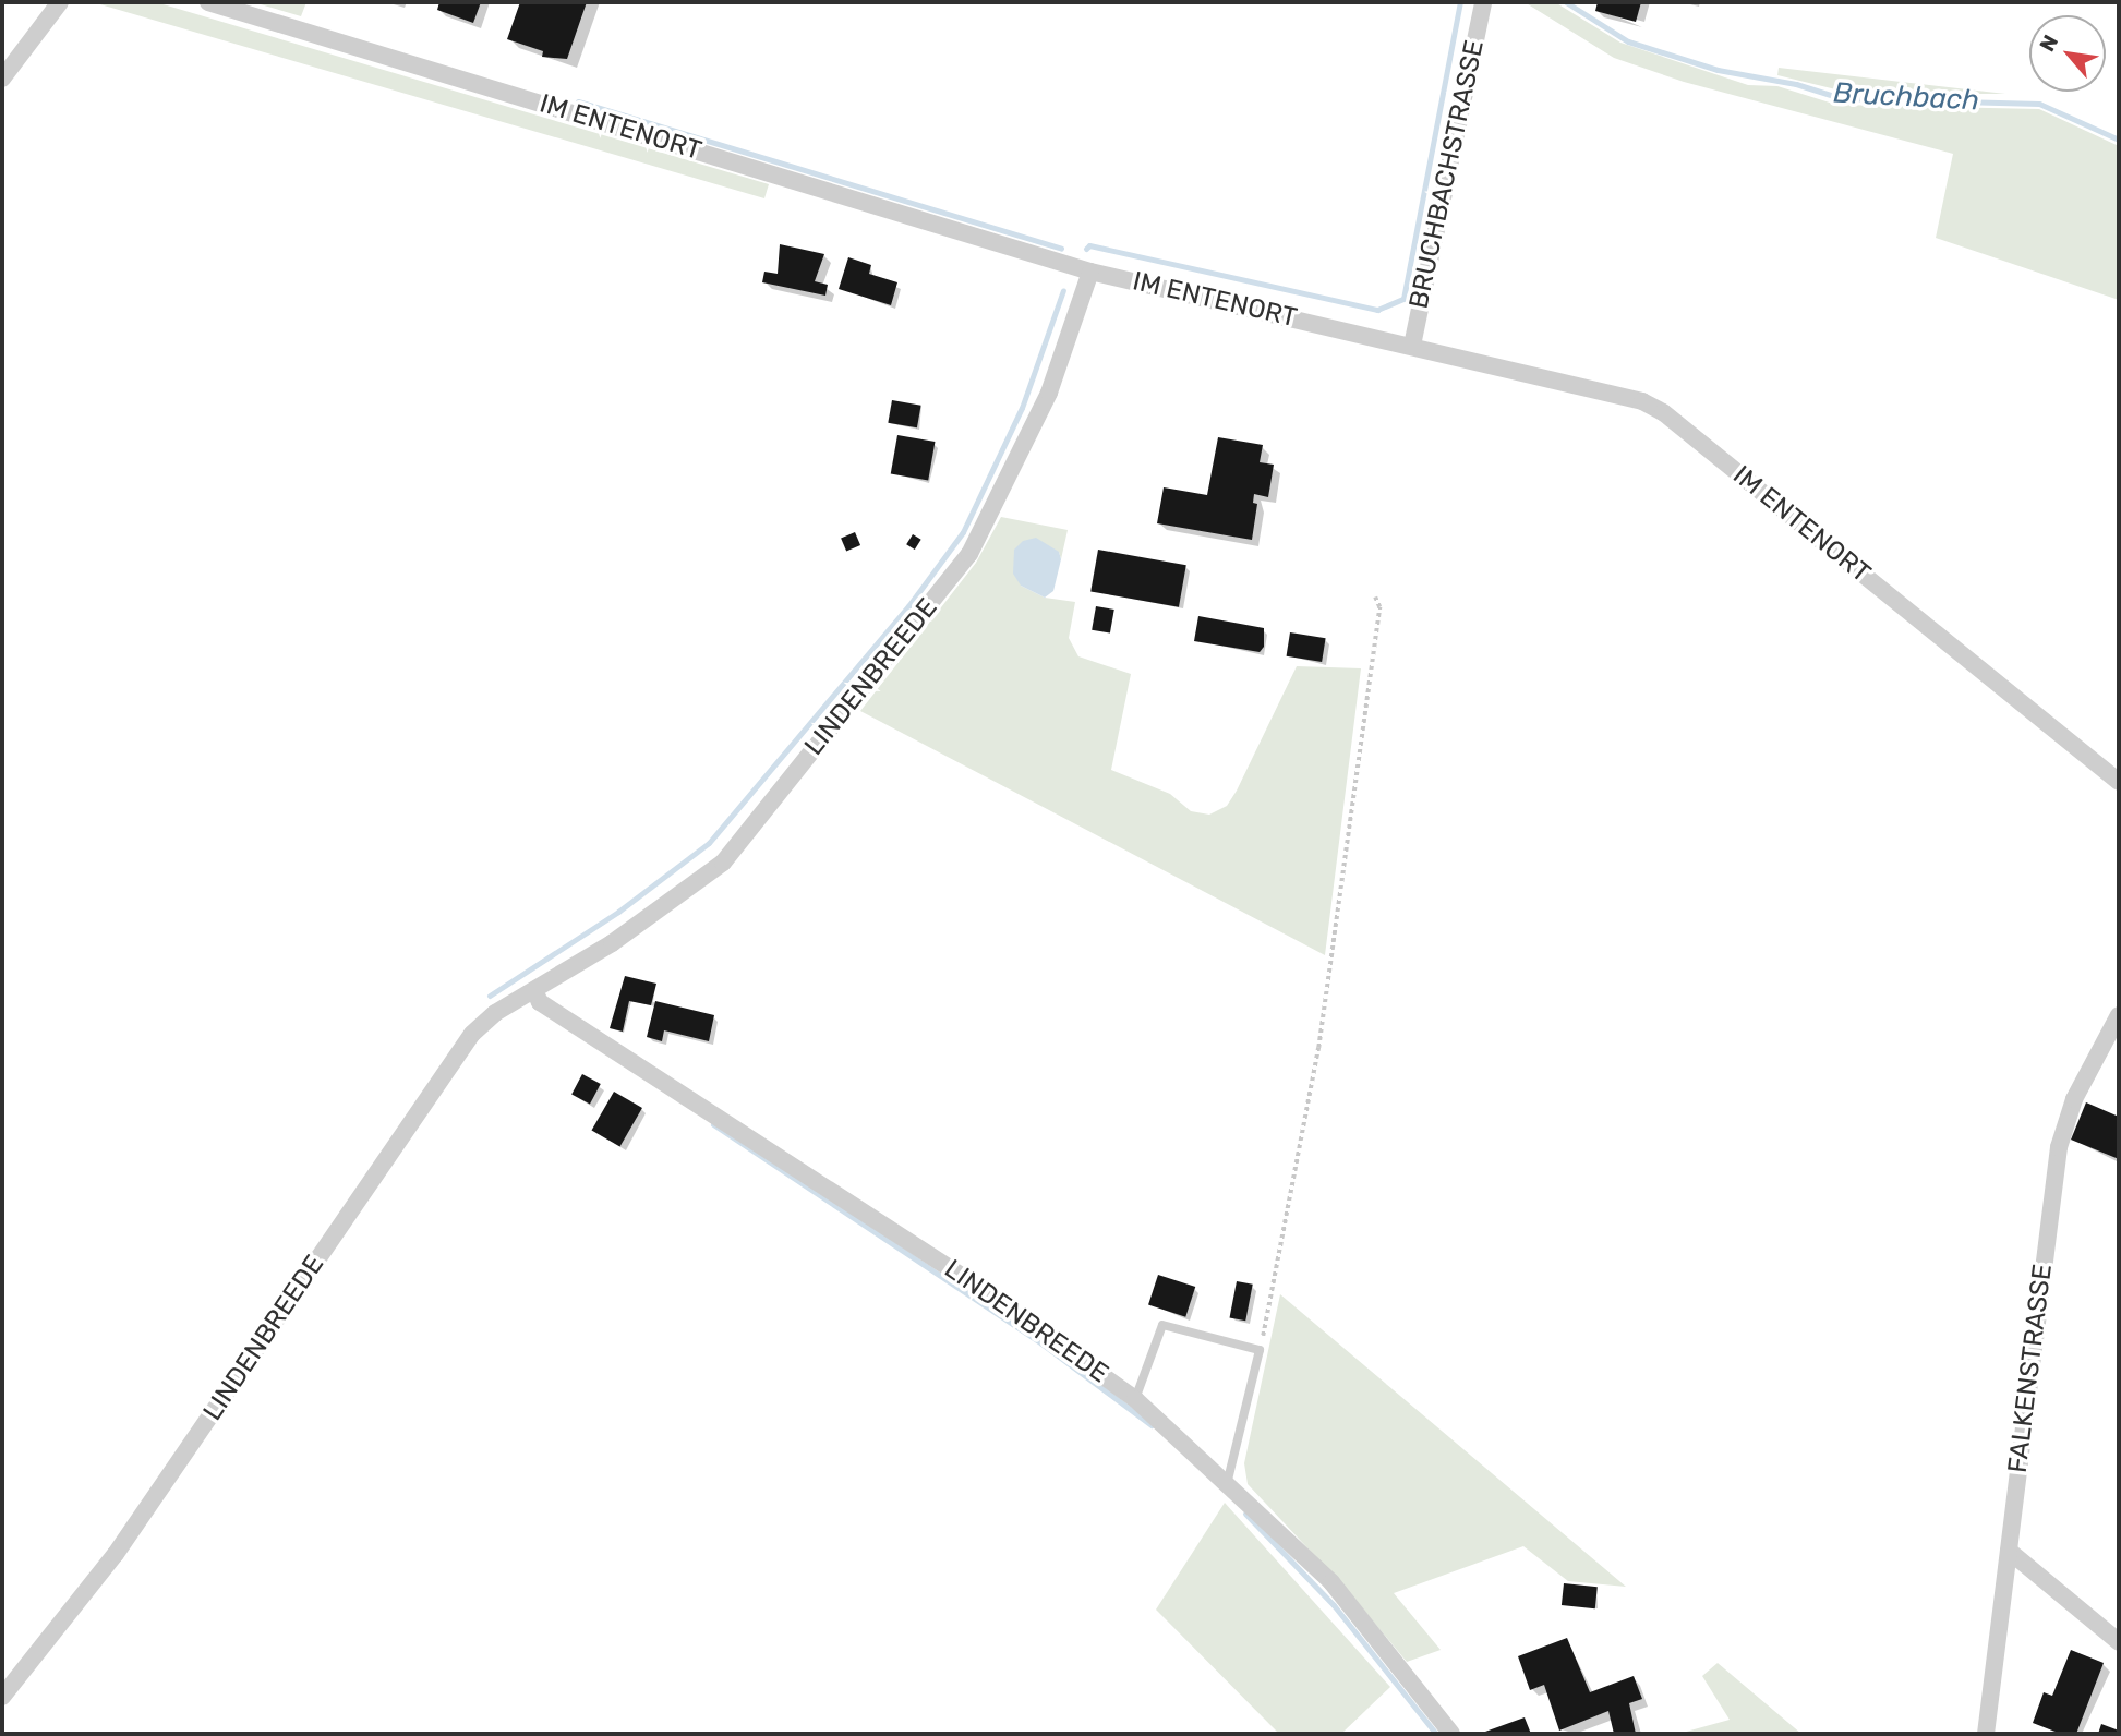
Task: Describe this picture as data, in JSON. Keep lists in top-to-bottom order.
{
  "streets": {
    "street": [
      "IM ENTENORT",
      "BRUCHBACHSTRASSE",
      "LINDENBREEDE",
      "FALKENSTRASSE"
    ]
  },
  "crossings": [
    ["IM ENTENORT", "BRUCHBACHSTRASSE"],
    ["IM ENTENORT", "LINDENBREEDE"]
  ],
  "water": ["Bruchbach"],
  "north": "top left"
}
